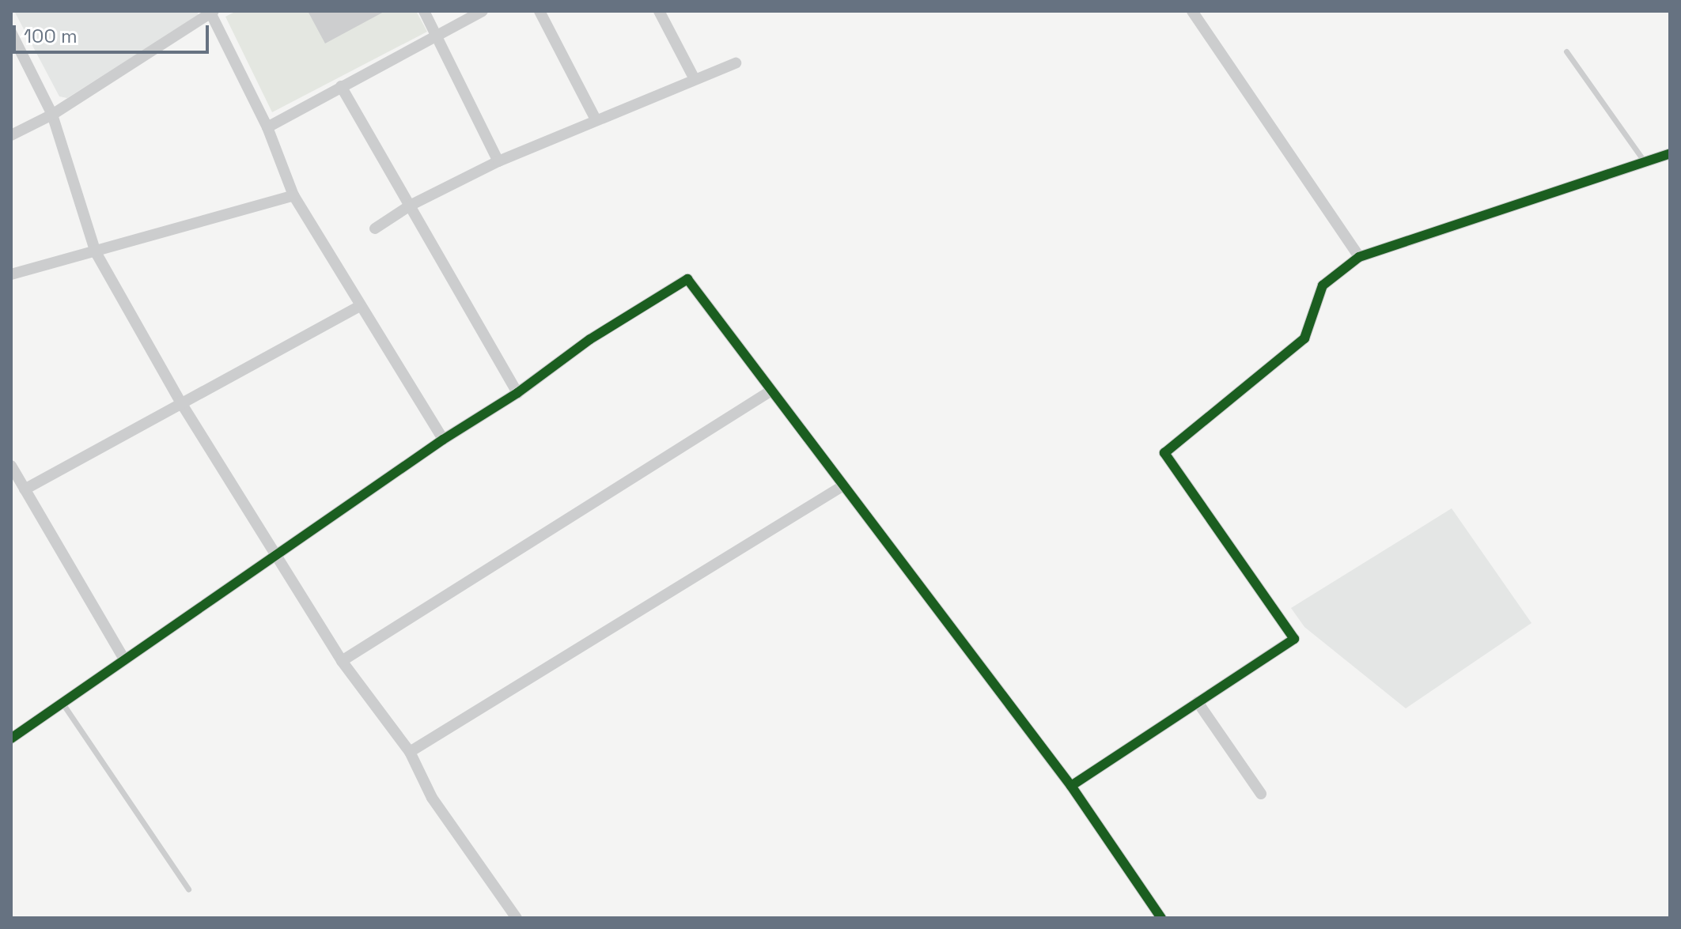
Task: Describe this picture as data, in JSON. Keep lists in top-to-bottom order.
{
  "scale_bar": "100 m"
}
